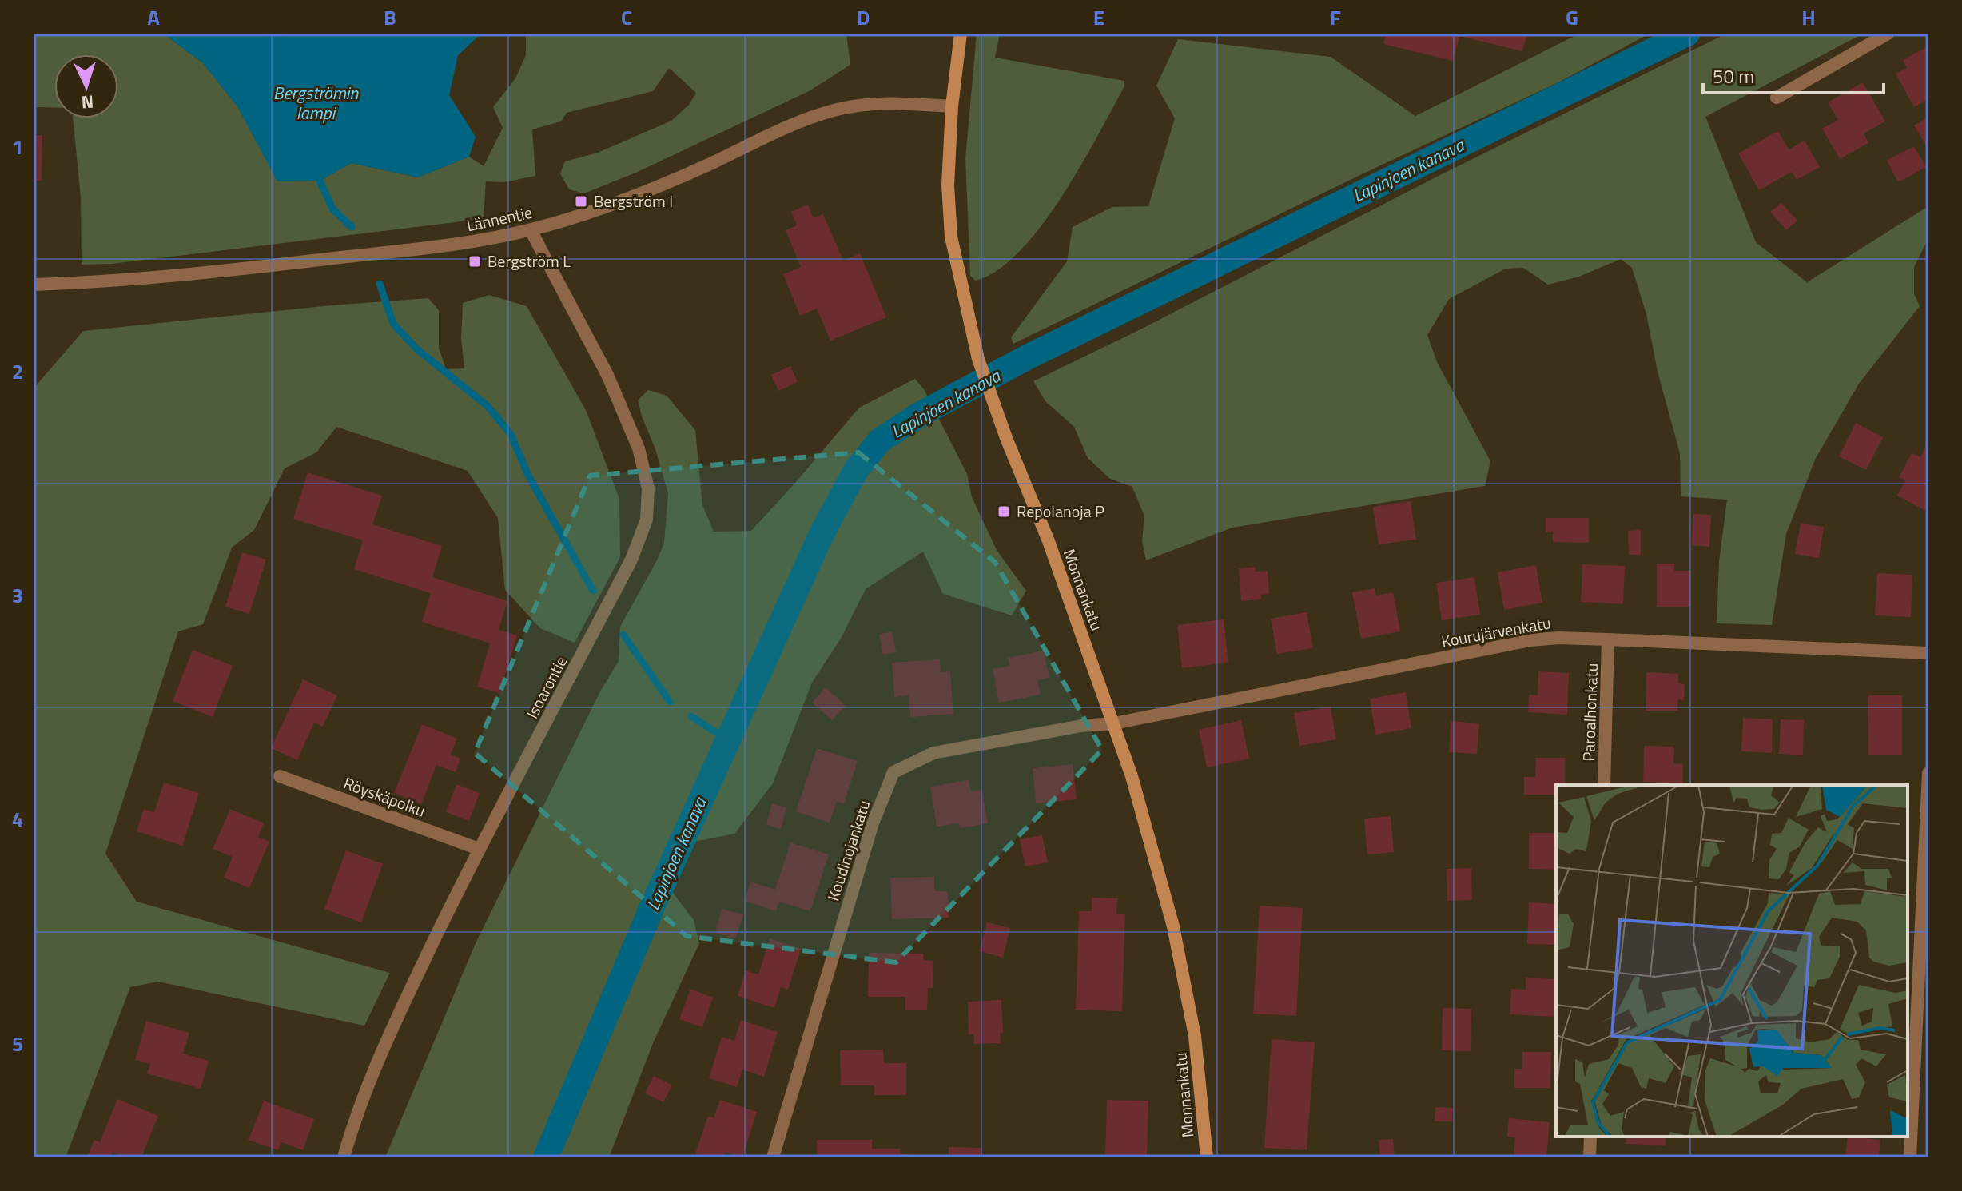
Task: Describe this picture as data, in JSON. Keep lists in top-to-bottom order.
{
  "streets": {
    "main road": ["Monnankatu"],
    "street": [
      "Lännentie",
      "Kourujärvenkatu",
      "Isoarontie",
      "Paroalhonkatu",
      "Röyskäpolku",
      "Koudinojankatu"
    ]
  },
  "crossings": [
    ["Lännentie", "Monnankatu"],
    ["Lännentie", "Isoarontie"],
    ["Monnankatu", "Kourujärvenkatu"],
    ["Monnankatu", "Koudinojankatu"],
    ["Kourujärvenkatu", "Paroalhonkatu"],
    ["Kourujärvenkatu", "Koudinojankatu"],
    ["Isoarontie", "Röyskäpolku"]
  ],
  "water": ["Bergströmin lampi", "Lapinjoen kanava"],
  "places": {
    "transit": ["Bergström I", "Bergström L", "Repolanoja P"]
  },
  "scale_bar": "50 m",
  "north": "bottom",
  "grid": {
    "columns": [
      "A",
      "B",
      "C",
      "D",
      "E",
      "F",
      "G",
      "H"
    ],
    "rows": [
      "1",
      "2",
      "3",
      "4",
      "5"
    ]
  }
}
